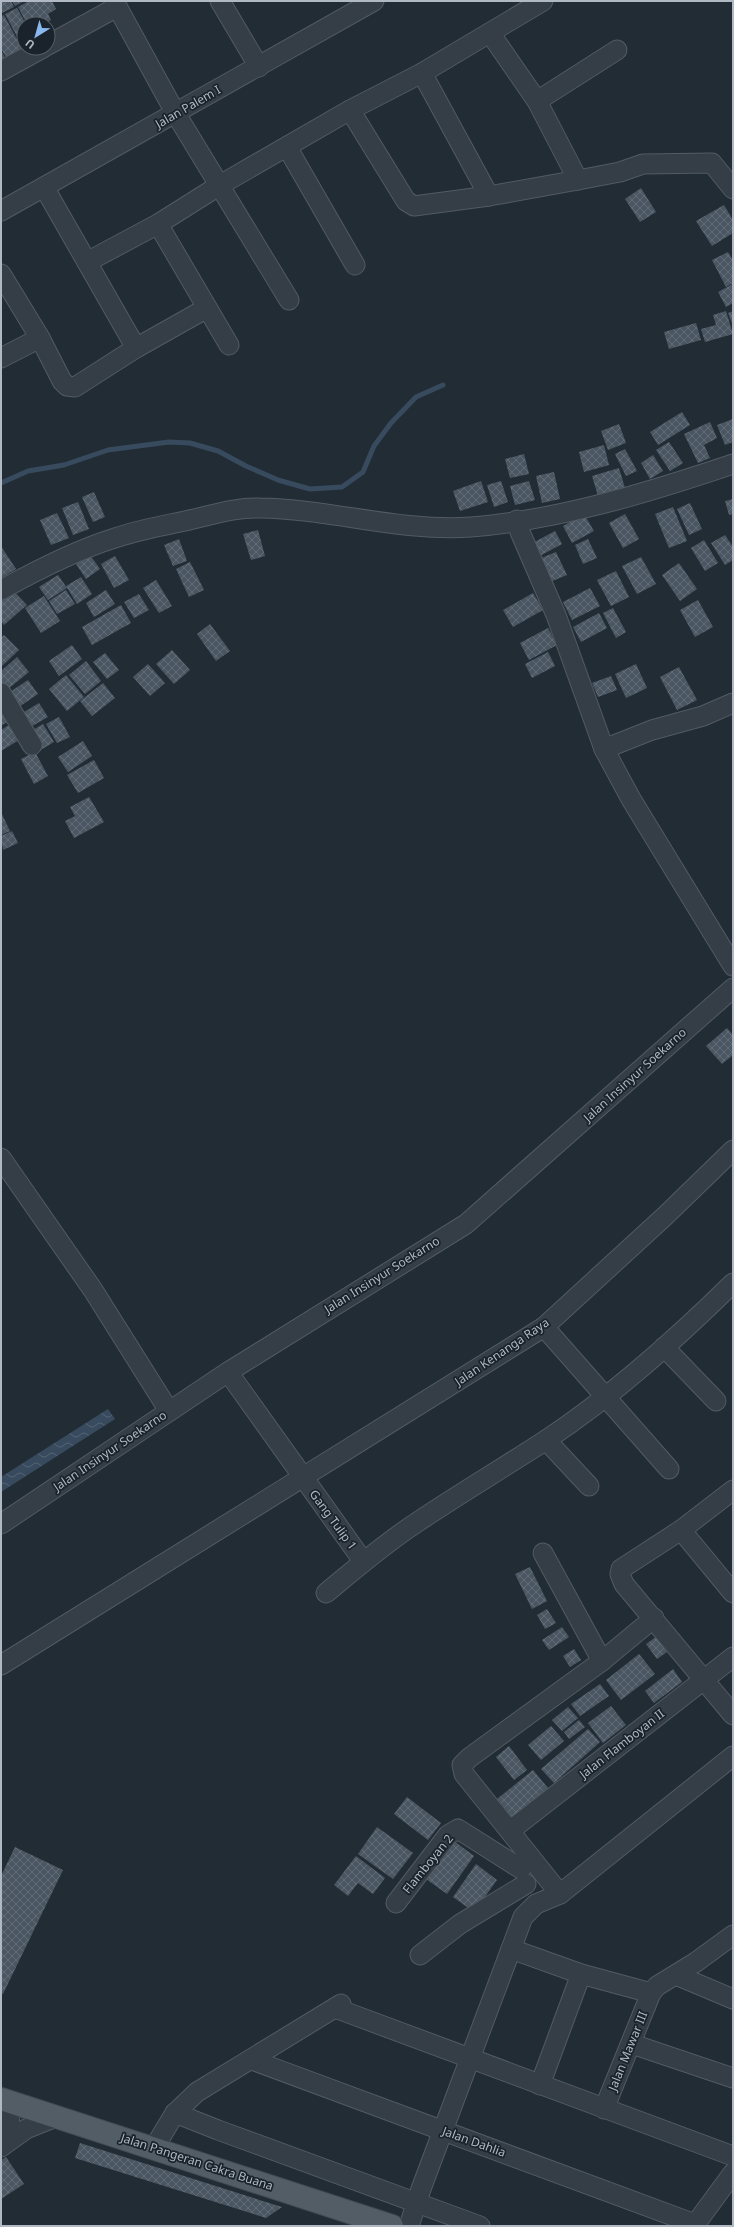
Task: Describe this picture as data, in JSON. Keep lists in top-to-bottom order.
{
  "streets": {
    "main road": ["Jalan Pangeran Cakra Buana"],
    "street": [
      "Jalan Palem I",
      "Jalan Insinyur Soekarno",
      "Jalan Kenanga Raya",
      "Gang Tulip 1",
      "Jalan Flamboyan II",
      "Flamboyan 2",
      "Jalan Mawar III",
      "Jalan Dahlia"
    ]
  },
  "crossings": [
    ["Jalan Insinyur Soekarno", "Gang Tulip 1"],
    ["Jalan Kenanga Raya", "Gang Tulip 1"]
  ],
  "north": "bottom left"
}
